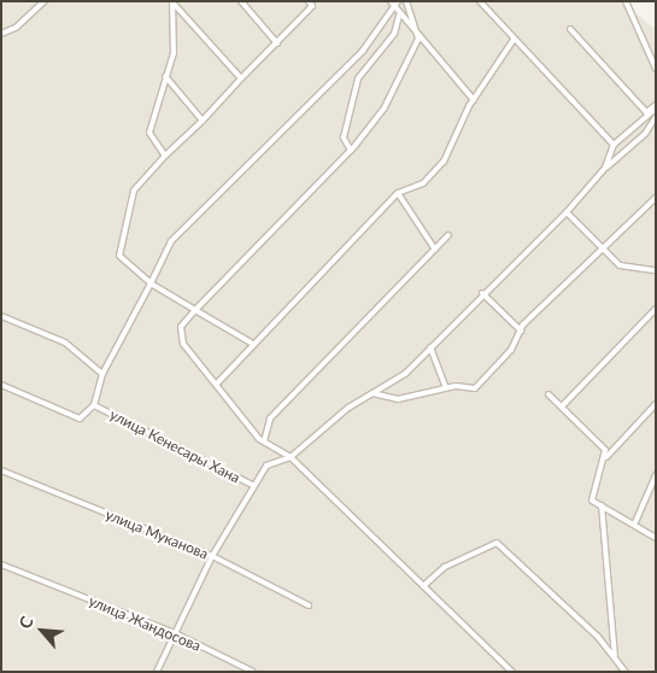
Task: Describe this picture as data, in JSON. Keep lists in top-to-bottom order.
{
  "streets": {
    "street": ["улица Кенесары Хана", "улица Муканова", "улица Жандосова"]
  },
  "north": "top left"
}
